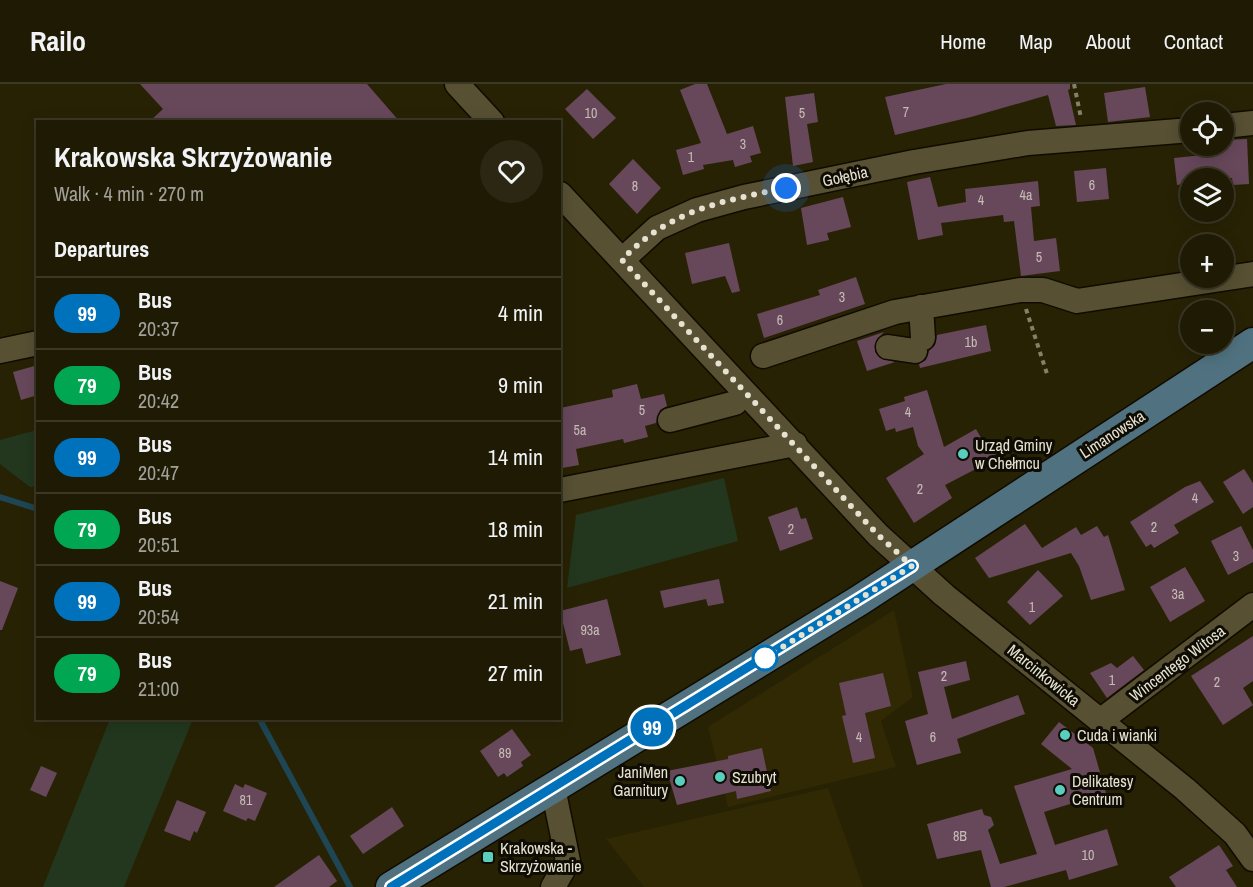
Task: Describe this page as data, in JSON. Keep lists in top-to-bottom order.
{
  "streets": {
    "main road": ["Limanowska"],
    "street": ["Gołębia", "Wincentego Witosa", "Marcinkowicka"]
  },
  "crossings": [
    ["Gołębia", "Marcinkowicka"],
    ["Limanowska", "Marcinkowicka"],
    ["Wincentego Witosa", "Marcinkowicka"]
  ],
  "places": {
    "other": [
      "Urząd Gminy w Chełmcu",
      "Cuda i wianki",
      "Szubryt",
      "JaniMen Garnitury",
      "Delikatesy Centrum"
    ],
    "transit": ["Krakowska - Skrzyżowanie"]
  },
  "lines": ["bus line 99"],
  "house_numbers": [
    "7",
    "10",
    "5",
    "3",
    "1",
    "6",
    "8",
    "4a",
    "4",
    "5",
    "3",
    "6",
    "1b",
    "5",
    "4",
    "5a",
    "2",
    "4",
    "2",
    "2",
    "3",
    "3a",
    "1",
    "93a",
    "2",
    "1",
    "2",
    "4",
    "6",
    "89",
    "81",
    "8B",
    "10"
  ],
  "page": {
    "header": "Railo",
    "nav": [
      "Home",
      "Map",
      "About",
      "Contact"
    ],
    "on_map": "99",
    "map_buttons": ["+", "−"],
    "heading": [
      ["Krakowska Skrzyżowanie", "Walk · 4 min · 270 m"],
      "Departures"
    ],
    "list": [
      {
        "mark": "99",
        "name": "Bus",
        "note": "20:37",
        "value": "4 min"
      },
      {
        "mark": "79",
        "name": "Bus",
        "note": "20:42",
        "value": "9 min"
      },
      {
        "mark": "99",
        "name": "Bus",
        "note": "20:47",
        "value": "14 min"
      },
      {
        "mark": "79",
        "name": "Bus",
        "note": "20:51",
        "value": "18 min"
      },
      {
        "mark": "99",
        "name": "Bus",
        "note": "20:54",
        "value": "21 min"
      },
      {
        "mark": "79",
        "name": "Bus",
        "note": "21:00",
        "value": "27 min"
      }
    ]
  }
}
